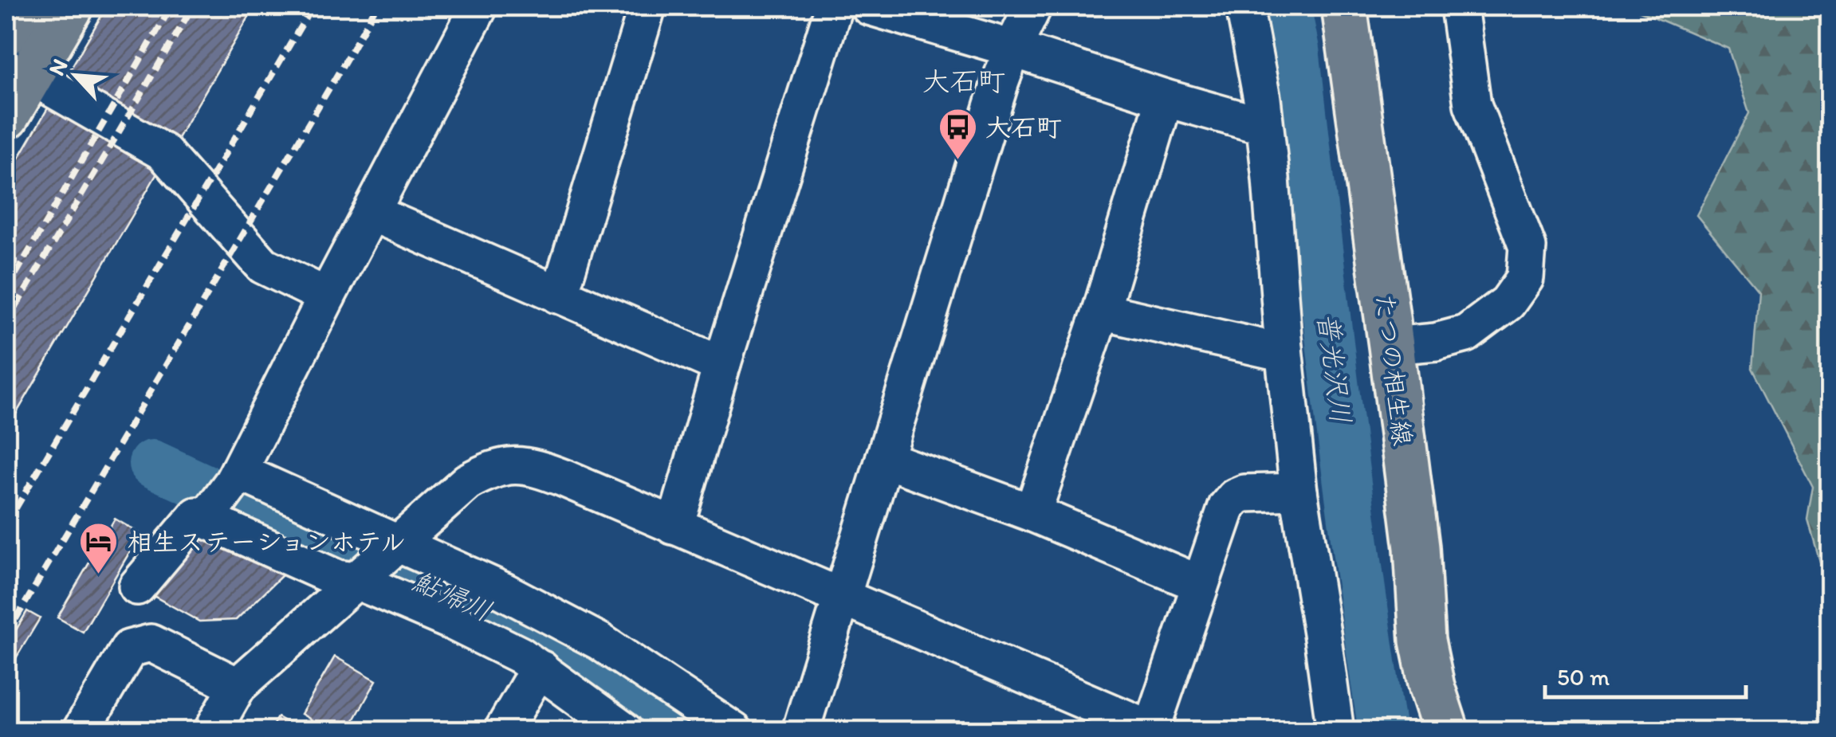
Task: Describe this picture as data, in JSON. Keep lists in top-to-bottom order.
{
  "streets": {
    "main road": ["たつの相生線"]
  },
  "districts": ["大石町"],
  "water": ["普光沢川", "鮎帰川"],
  "places": {
    "bus stop": ["大石町"],
    "hotel": ["相生ステーションホテル"]
  },
  "scale_bar": "50 m",
  "north": "top left"
}
